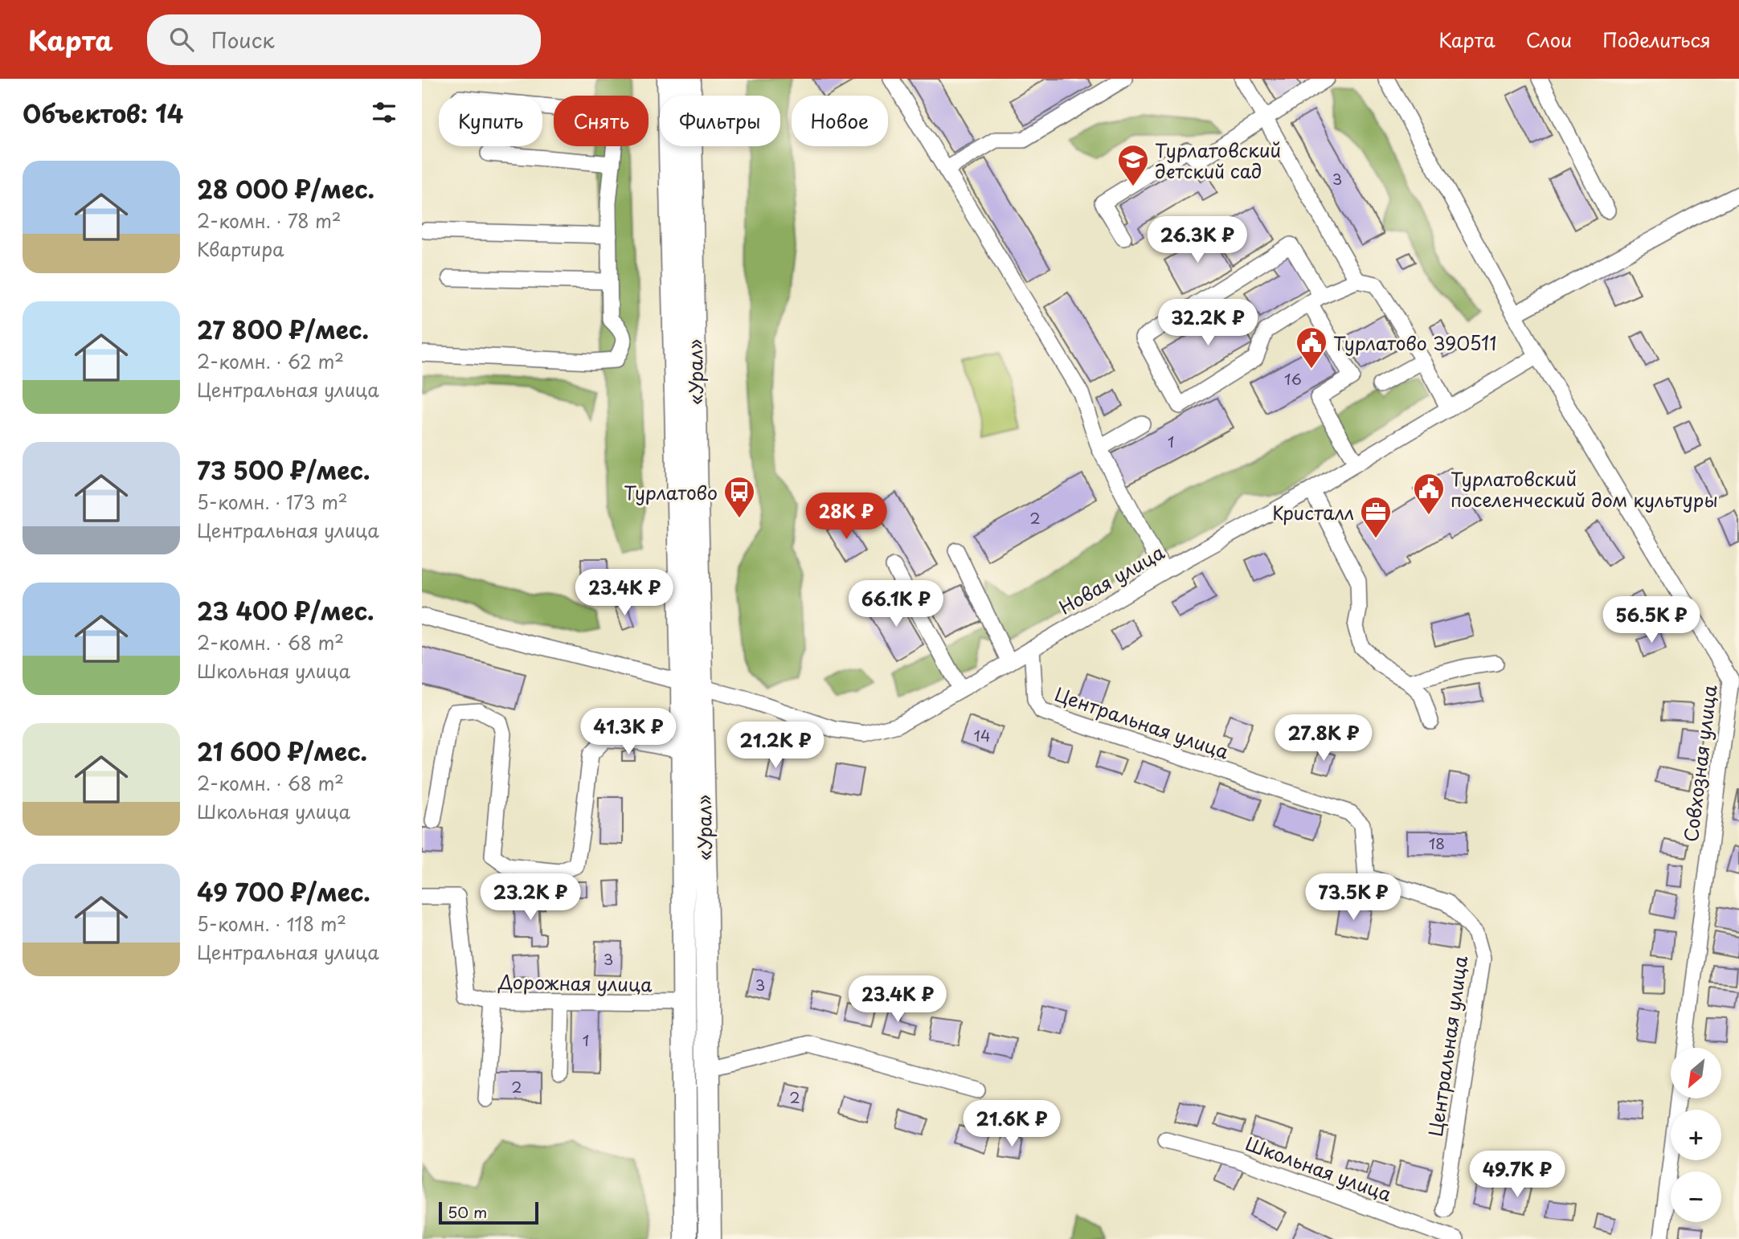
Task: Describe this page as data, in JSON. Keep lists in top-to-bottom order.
{
  "streets": {
    "highway": ["«Урал»"],
    "street": [
      "Новая улица",
      "Центральная улица",
      "Совхозная улица",
      "Дорожная улица",
      "Школьная улица"
    ]
  },
  "crossings": [
    ["«Урал»", "Новая улица"],
    ["«Урал»", "Дорожная улица"],
    ["Новая улица", "Центральная улица"],
    ["Новая улица", "Совхозная улица"]
  ],
  "places": {
    "school or university": ["Турлатовский детский сад"],
    "public building": ["Турлатово 390511", "Турлатовский поселенческий дом культуры"],
    "bus stop": ["Турлатово"],
    "office": ["Кристалл"]
  },
  "house_numbers": [
    "3",
    "16",
    "1",
    "2",
    "14",
    "18",
    "3",
    "3",
    "1",
    "2",
    "2"
  ],
  "scale_bar": "50 m",
  "north": "bottom left",
  "page": {
    "header": "Карта",
    "search": "Поиск",
    "nav": ["Карта", "Слои", "Поделиться"],
    "heading": "Объектов: 14",
    "chip": [
      "Купить",
      "Снять",
      "Фильтры",
      "Новое"
    ],
    "list": [
      {
        "name": "28 000 ₽/мес.",
        "note": "2-комн. · 78 m² · Квартира"
      },
      {
        "name": "27 800 ₽/мес.",
        "note": "2-комн. · 62 m² · Центральная улица"
      },
      {
        "name": "73 500 ₽/мес.",
        "note": "5-комн. · 173 m² · Центральная улица"
      },
      {
        "name": "23 400 ₽/мес.",
        "note": "2-комн. · 68 m² · Школьная улица"
      },
      {
        "name": "21 600 ₽/мес.",
        "note": "2-комн. · 68 m² · Школьная улица"
      },
      {
        "name": "49 700 ₽/мес.",
        "note": "5-комн. · 118 m² · Центральная улица"
      }
    ],
    "price": [
      "26.3K ₽",
      "32.2K ₽",
      "28K ₽",
      "23.4K ₽",
      "66.1K ₽",
      "56.5K ₽",
      "41.3K ₽",
      "27.8K ₽",
      "21.2K ₽",
      "23.2K ₽",
      "73.5K ₽",
      "23.4K ₽",
      "21.6K ₽",
      "49.7K ₽"
    ],
    "map_buttons": ["+", "−"],
    "scale": "50 m"
  }
}
